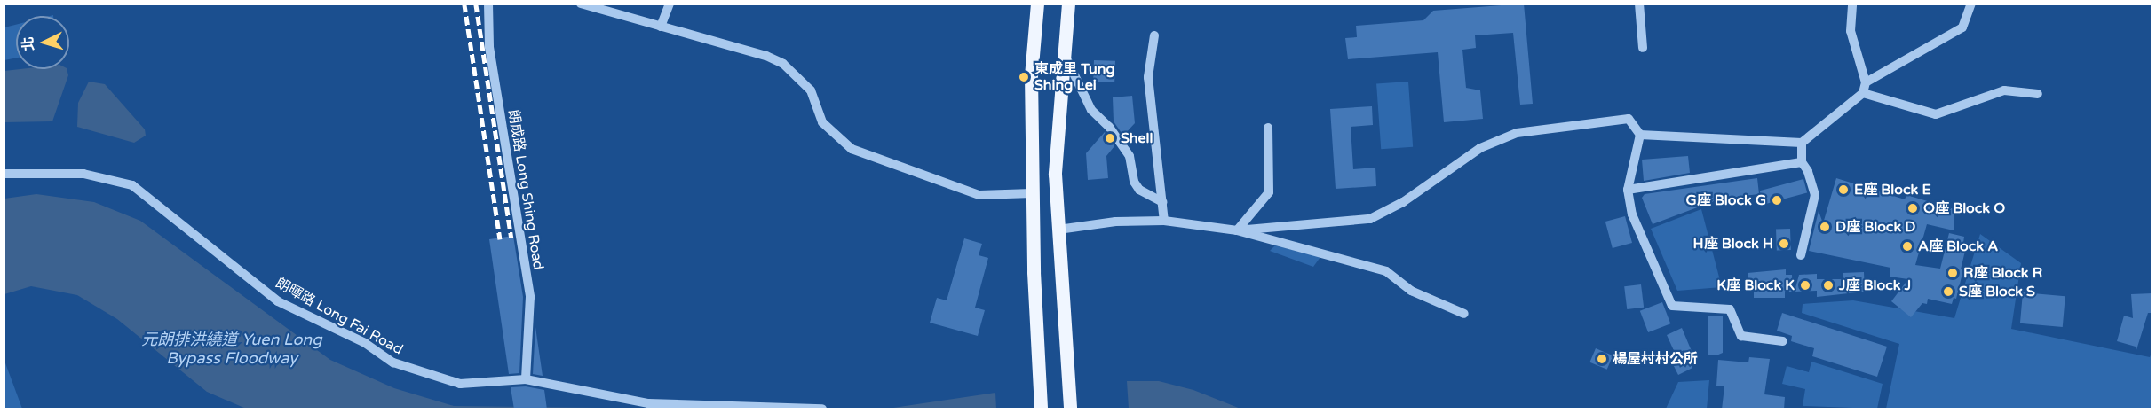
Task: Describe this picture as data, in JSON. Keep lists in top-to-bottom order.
{
  "streets": {
    "street": ["朗成路 Long Shing Road", "朗暉路 Long Fai Road"]
  },
  "crossings": [
    ["朗成路 Long Shing Road", "朗暉路 Long Fai Road"]
  ],
  "water": ["元朗排洪繞道 Yuen Long Bypass Floodway"],
  "places": [
    "東成里 Tung Shing Lei",
    "Shell",
    "E座 Block E",
    "G座 Block G",
    "O座 Block O",
    "D座 Block D",
    "H座 Block H",
    "A座 Block A",
    "R座 Block R",
    "K座 Block K",
    "J座 Block J",
    "S座 Block S",
    "楊屋村村公所"
  ],
  "north": "left"
}
